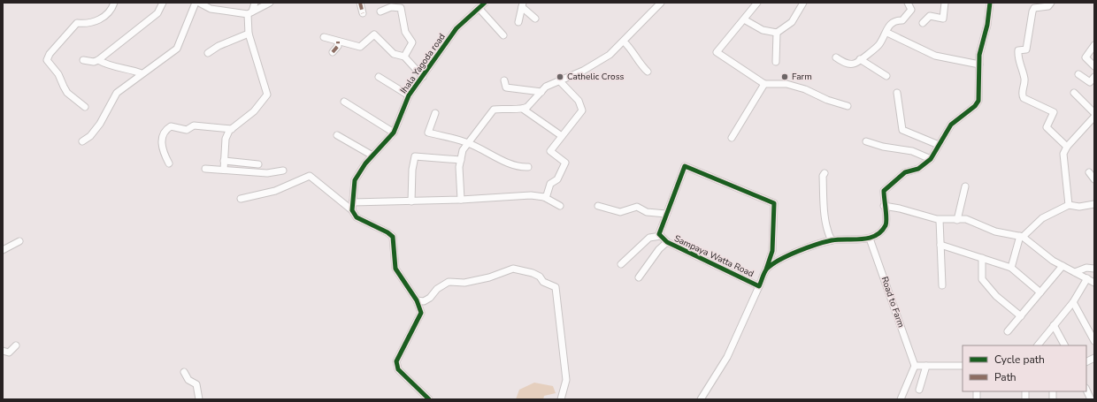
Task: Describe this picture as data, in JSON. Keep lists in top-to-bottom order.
{
  "streets": {
    "street": ["Ihala Yagoda road", "Sampaya Watta Road", "Road to Farm"]
  },
  "crossings": [
    ["Sampaya Watta Road", "Road to Farm"]
  ],
  "places": ["Cathelic Cross", "Farm"],
  "legend": ["Cycle path", "Path"]
}
